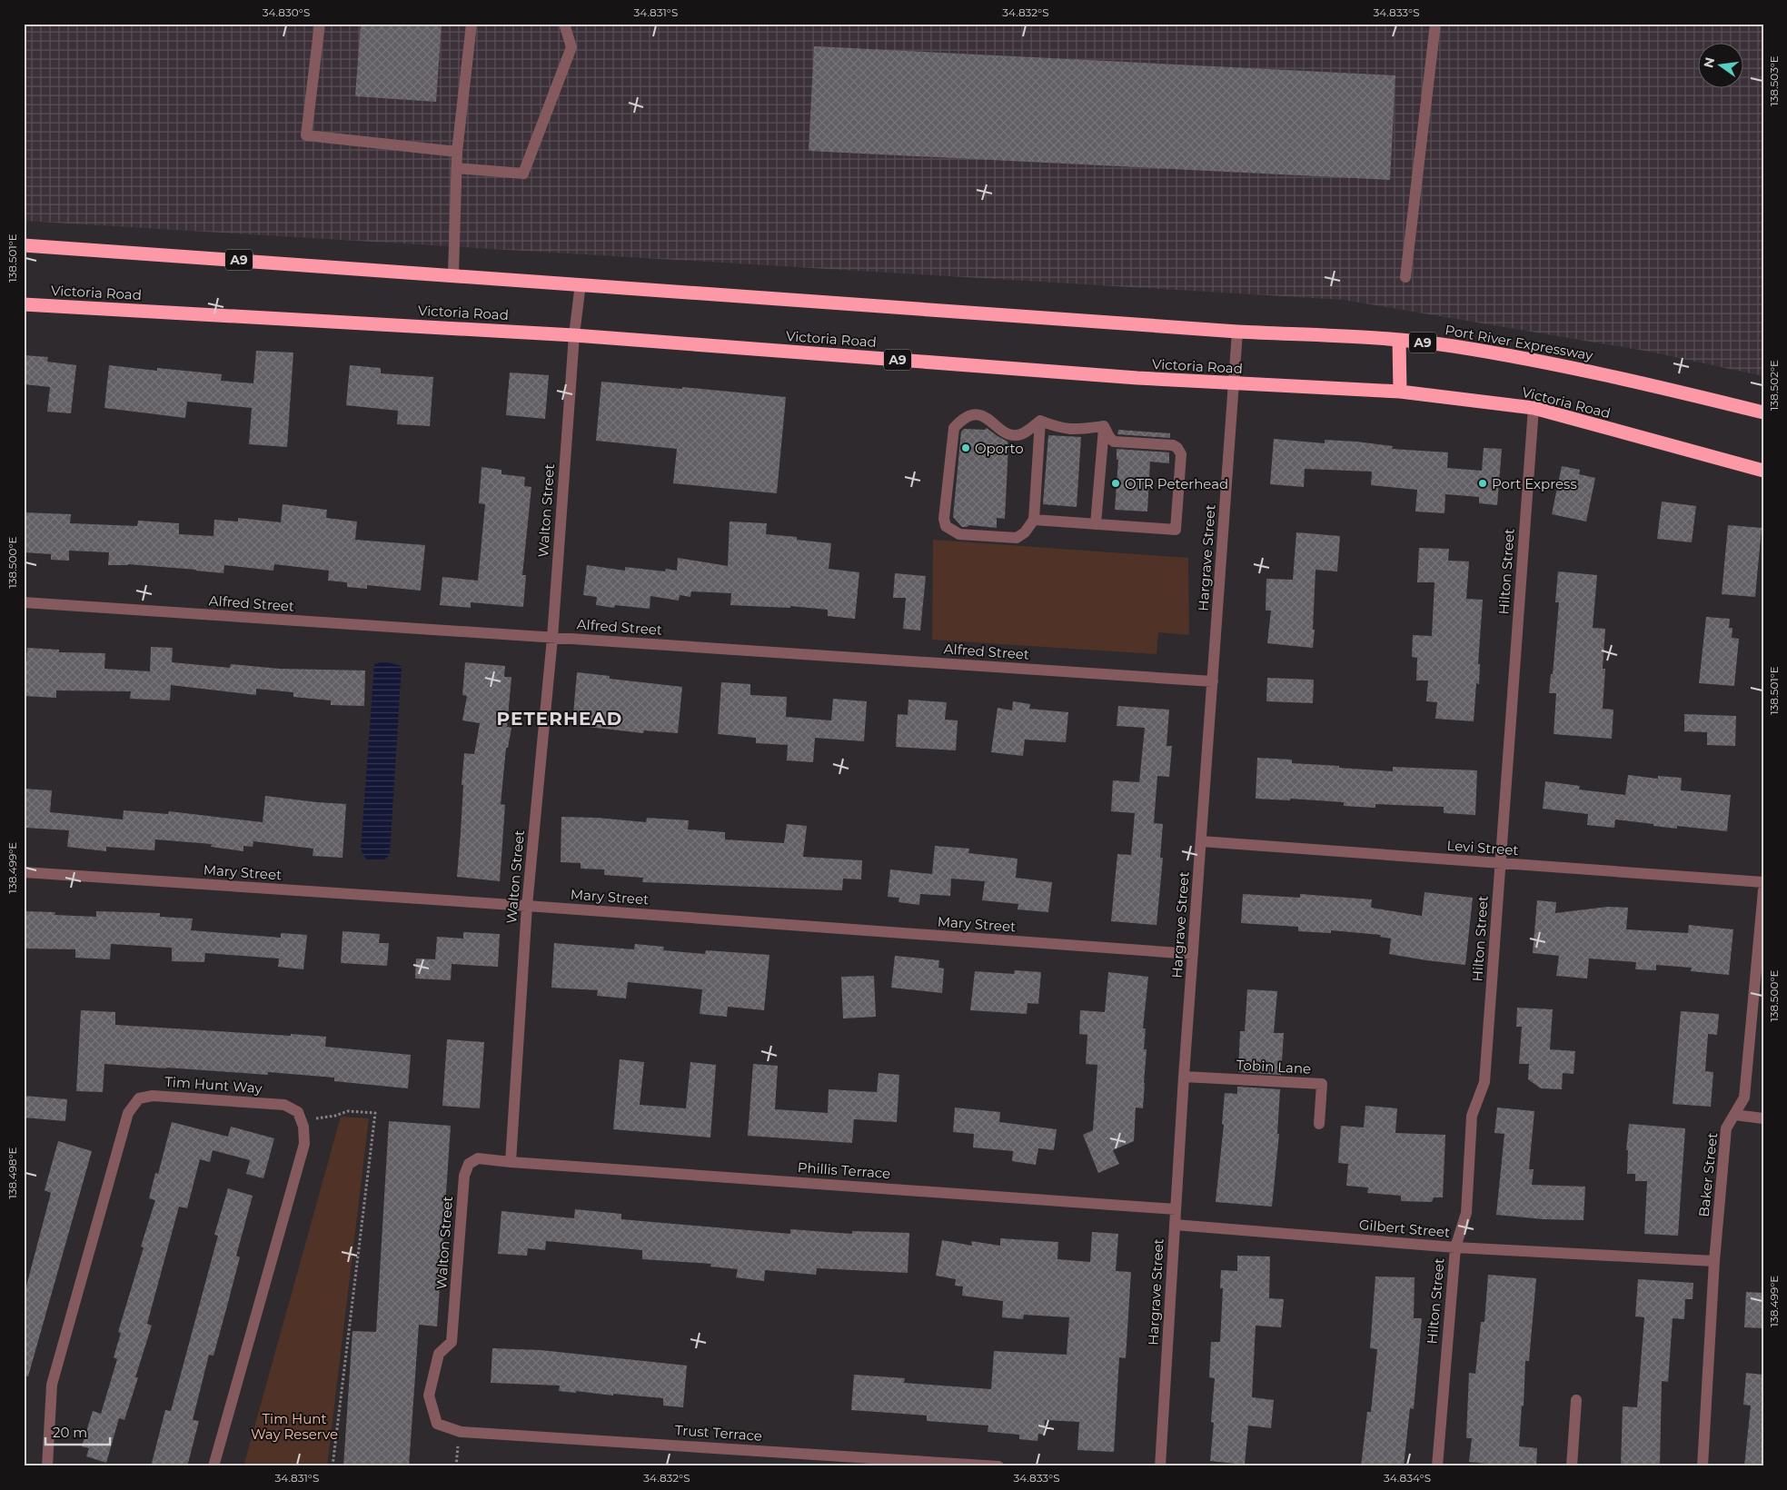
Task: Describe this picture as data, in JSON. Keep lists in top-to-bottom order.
{
  "streets": {
    "highway": ["A9", "Victoria Road", "Port River Expressway"],
    "street": [
      "Walton Street",
      "Hargrave Street",
      "Hilton Street",
      "Alfred Street",
      "Levi Street",
      "Mary Street",
      "Tobin Lane",
      "Tim Hunt Way",
      "Phillis Terrace",
      "Baker Street",
      "Gilbert Street",
      "Trust Terrace"
    ]
  },
  "crossings": [
    ["A9", "Port River Expressway"],
    ["A9", "Walton Street"],
    ["A9", "Hargrave Street"],
    ["Victoria Road", "Walton Street"],
    ["Victoria Road", "Hargrave Street"],
    ["Victoria Road", "Hilton Street"],
    ["Port River Expressway", "Hargrave Street"],
    ["Walton Street", "Alfred Street"],
    ["Walton Street", "Mary Street"],
    ["Walton Street", "Phillis Terrace"],
    ["Walton Street", "Trust Terrace"],
    ["Hargrave Street", "Alfred Street"],
    ["Hargrave Street", "Levi Street"],
    ["Hargrave Street", "Mary Street"],
    ["Hargrave Street", "Tobin Lane"],
    ["Hargrave Street", "Phillis Terrace"],
    ["Hargrave Street", "Gilbert Street"],
    ["Hilton Street", "Levi Street"],
    ["Hilton Street", "Gilbert Street"],
    ["Baker Street", "Gilbert Street"]
  ],
  "districts": ["PETERHEAD"],
  "parks": ["Tim Hunt Way Reserve"],
  "places": ["Oporto", "OTR Peterhead", "Port Express"],
  "scale_bar": "20 m",
  "north": "left",
  "coordinates": [
    "34.830°S",
    "34.831°S",
    "34.832°S",
    "34.833°S",
    "138.503°E",
    "138.501°E",
    "138.502°E",
    "138.500°E",
    "138.499°E",
    "138.498°E",
    "34.834°S"
  ]
}
